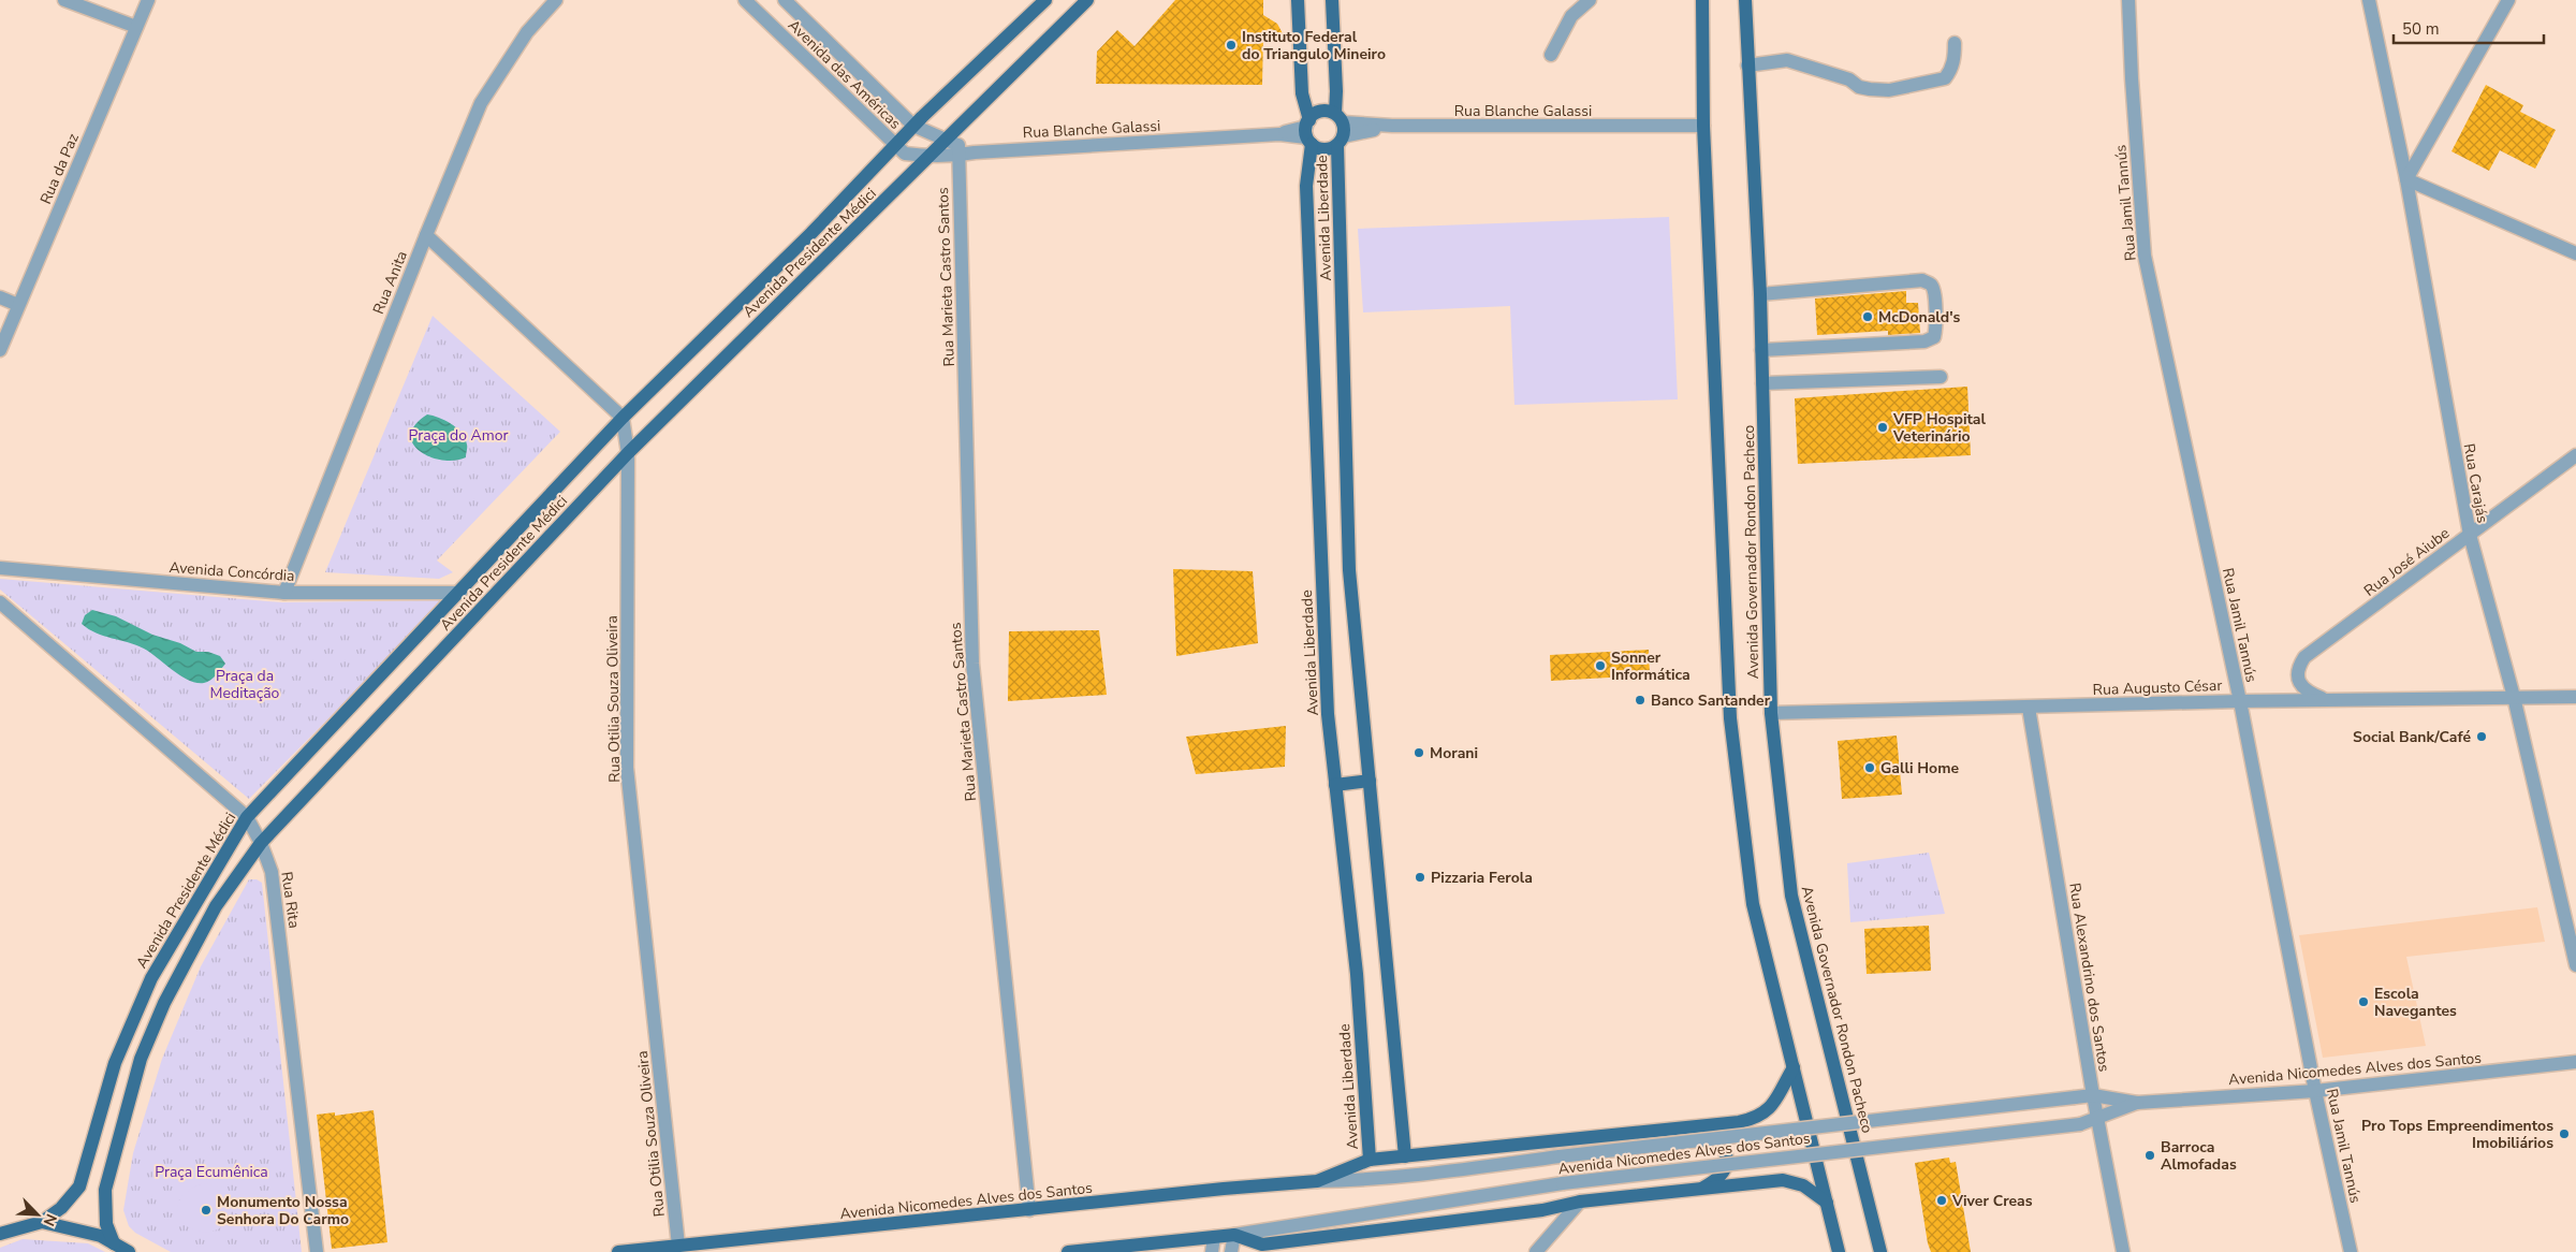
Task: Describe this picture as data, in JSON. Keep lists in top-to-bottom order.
{
  "streets": {
    "main road": [
      "Avenida Liberdade",
      "Avenida Presidente Médici",
      "Avenida Governador Rondon Pacheco",
      "Avenida Nicomedes Alves dos Santos"
    ],
    "street": [
      "Avenida das Américas",
      "Rua Blanche Galassi",
      "Rua da Paz",
      "Rua Jamil Tannús",
      "Rua Marieta Castro Santos",
      "Rua Anita",
      "Rua Carajás",
      "Rua José Aiube",
      "Avenida Concórdia",
      "Rua Augusto César",
      "Rua Otilia Souza Oliveira",
      "Rua Rita",
      "Rua Alexandrino dos Santos"
    ]
  },
  "crossings": [
    ["Avenida das Américas", "Rua Blanche Galassi"],
    ["Avenida das Américas", "Avenida Presidente Médici"],
    ["Rua Blanche Galassi", "Avenida Liberdade"],
    ["Rua Blanche Galassi", "Avenida Presidente Médici"],
    ["Rua Blanche Galassi", "Rua Marieta Castro Santos"],
    ["Rua Blanche Galassi", "Avenida Governador Rondon Pacheco"],
    ["Rua Jamil Tannús", "Rua Augusto César"],
    ["Rua Jamil Tannús", "Avenida Nicomedes Alves dos Santos"],
    ["Avenida Liberdade", "Avenida Nicomedes Alves dos Santos"],
    ["Avenida Presidente Médici", "Avenida Concórdia"],
    ["Avenida Presidente Médici", "Rua Otilia Souza Oliveira"],
    ["Avenida Presidente Médici", "Rua Rita"],
    ["Rua Marieta Castro Santos", "Avenida Nicomedes Alves dos Santos"],
    ["Rua Anita", "Avenida Concórdia"],
    ["Rua Carajás", "Rua José Aiube"],
    ["Rua Carajás", "Rua Augusto César"],
    ["Avenida Governador Rondon Pacheco", "Rua Augusto César"],
    ["Avenida Governador Rondon Pacheco", "Avenida Nicomedes Alves dos Santos"],
    ["Rua José Aiube", "Rua Augusto César"],
    ["Rua Augusto César", "Rua Alexandrino dos Santos"],
    ["Rua Otilia Souza Oliveira", "Avenida Nicomedes Alves dos Santos"],
    ["Rua Alexandrino dos Santos", "Avenida Nicomedes Alves dos Santos"]
  ],
  "parks": ["Praça do Amor", "Praça da Meditação", "Praça Ecumênica"],
  "places": [
    "Instituto Federal do Triangulo Mineiro",
    "McDonald's",
    "VFP Hospital Veterinário",
    "Sonner Informática",
    "Banco Santander",
    "Social Bank/Café",
    "Morani",
    "Galli Home",
    "Pizzaria Ferola",
    "Escola Navegantes",
    "Pro Tops Empreendimentos Imobiliários",
    "Barroca Almofadas",
    "Viver Creas",
    "Monumento Nossa Senhora Do Carmo"
  ],
  "scale_bar": "50 m",
  "north": "bottom right"
}
